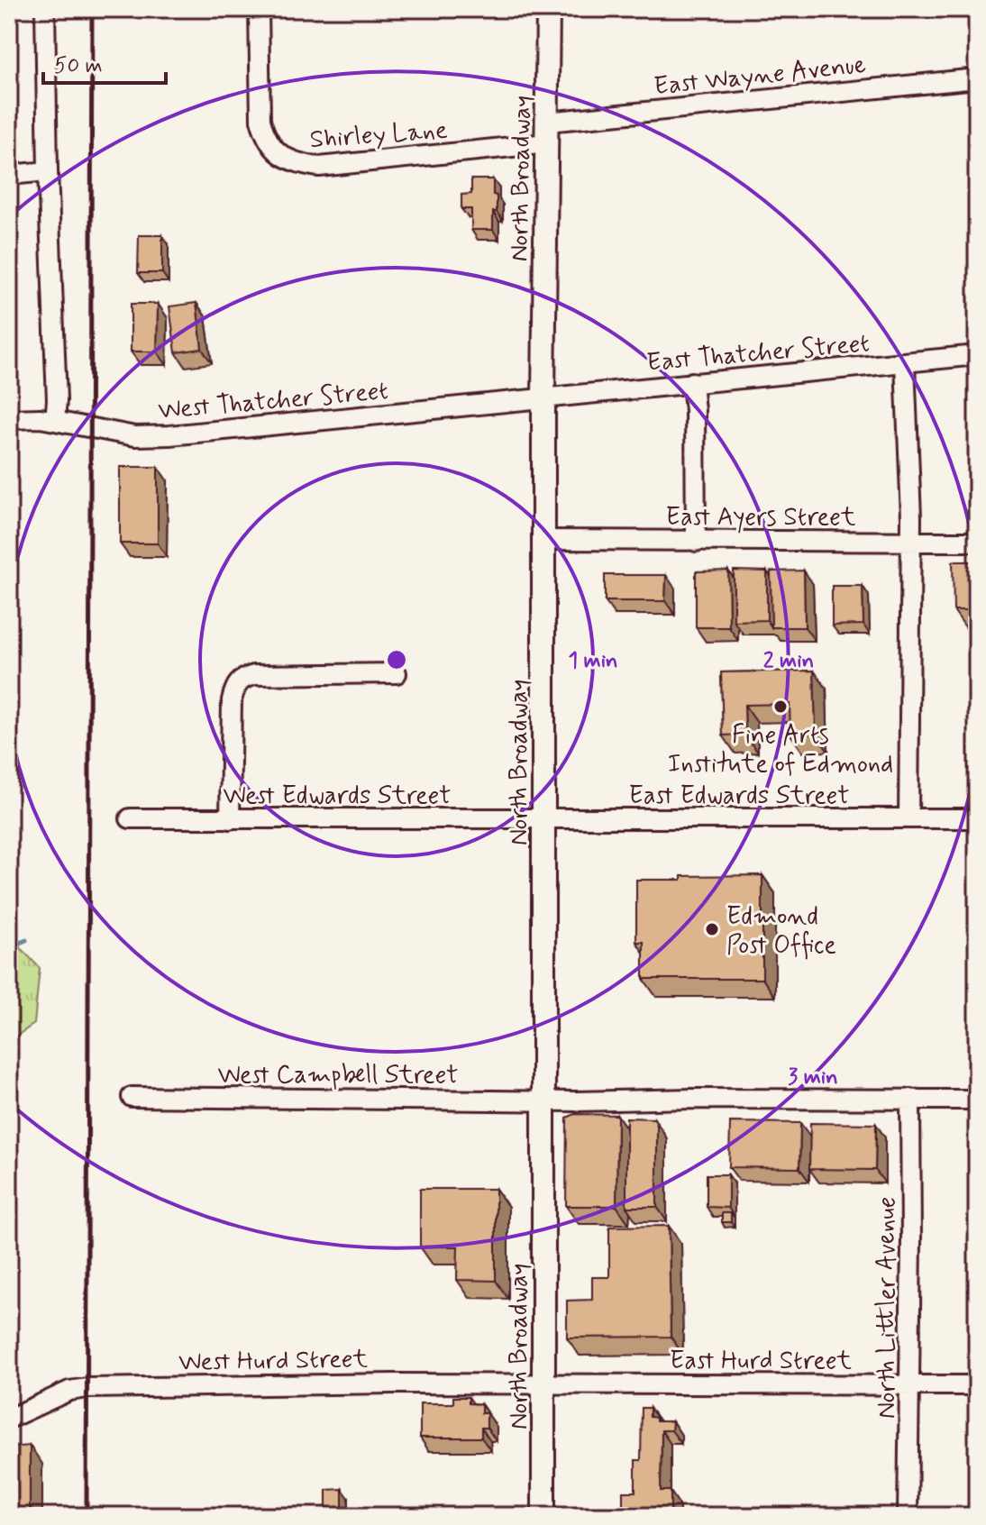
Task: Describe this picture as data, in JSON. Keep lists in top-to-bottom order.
{
  "streets": {
    "main road": ["North Broadway"],
    "street": [
      "East Wayne Avenue",
      "Shirley Lane",
      "East Thatcher Street",
      "West Thatcher Street",
      "East Ayers Street",
      "West Edwards Street",
      "East Edwards Street",
      "West Campbell Street",
      "North Littler Avenue",
      "West Hurd Street",
      "East Hurd Street"
    ]
  },
  "crossings": [
    ["East Wayne Avenue", "Shirley Lane"],
    ["East Wayne Avenue", "North Broadway"],
    ["Shirley Lane", "North Broadway"],
    ["North Broadway", "East Thatcher Street"],
    ["North Broadway", "West Thatcher Street"],
    ["North Broadway", "East Ayers Street"],
    ["North Broadway", "West Edwards Street"],
    ["North Broadway", "East Edwards Street"],
    ["North Broadway", "West Campbell Street"],
    ["North Broadway", "West Hurd Street"],
    ["North Broadway", "East Hurd Street"],
    ["East Thatcher Street", "West Thatcher Street"],
    ["West Edwards Street", "East Edwards Street"],
    ["West Campbell Street", "North Littler Avenue"],
    ["North Littler Avenue", "East Hurd Street"],
    ["West Hurd Street", "East Hurd Street"]
  ],
  "places": ["Fine Arts Institute of Edmond", "Edmond Post Office"],
  "scale_bar": "50 m",
  "rings": ["1 min", "2 min", "3 min"]
}
